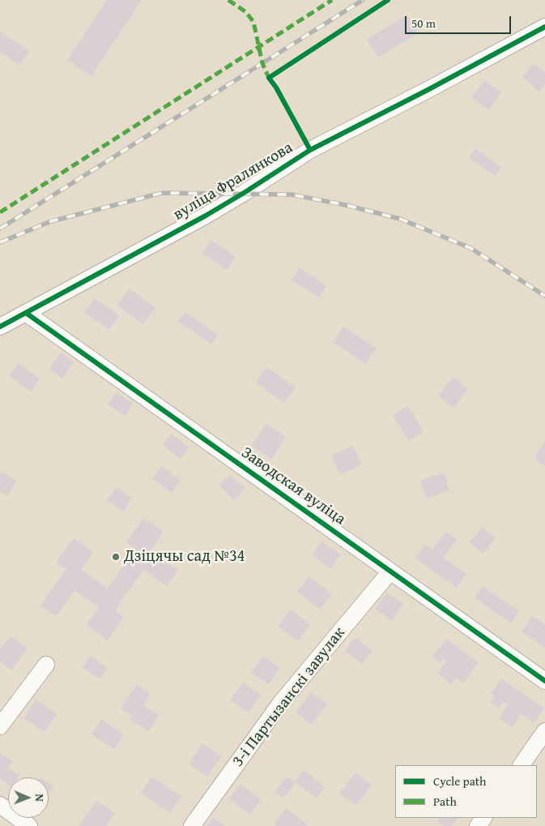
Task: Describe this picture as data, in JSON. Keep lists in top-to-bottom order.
{
  "streets": {
    "street": ["вуліца Фралянкова", "Заводская вуліца", "3-і Партызанскі завулак"]
  },
  "crossings": [
    ["вуліца Фралянкова", "Заводская вуліца"],
    ["Заводская вуліца", "3-і Партызанскі завулак"]
  ],
  "places": ["Дзіцячы сад №34"],
  "legend": ["Cycle path", "Path"],
  "scale_bar": "50 m",
  "north": "right"
}
